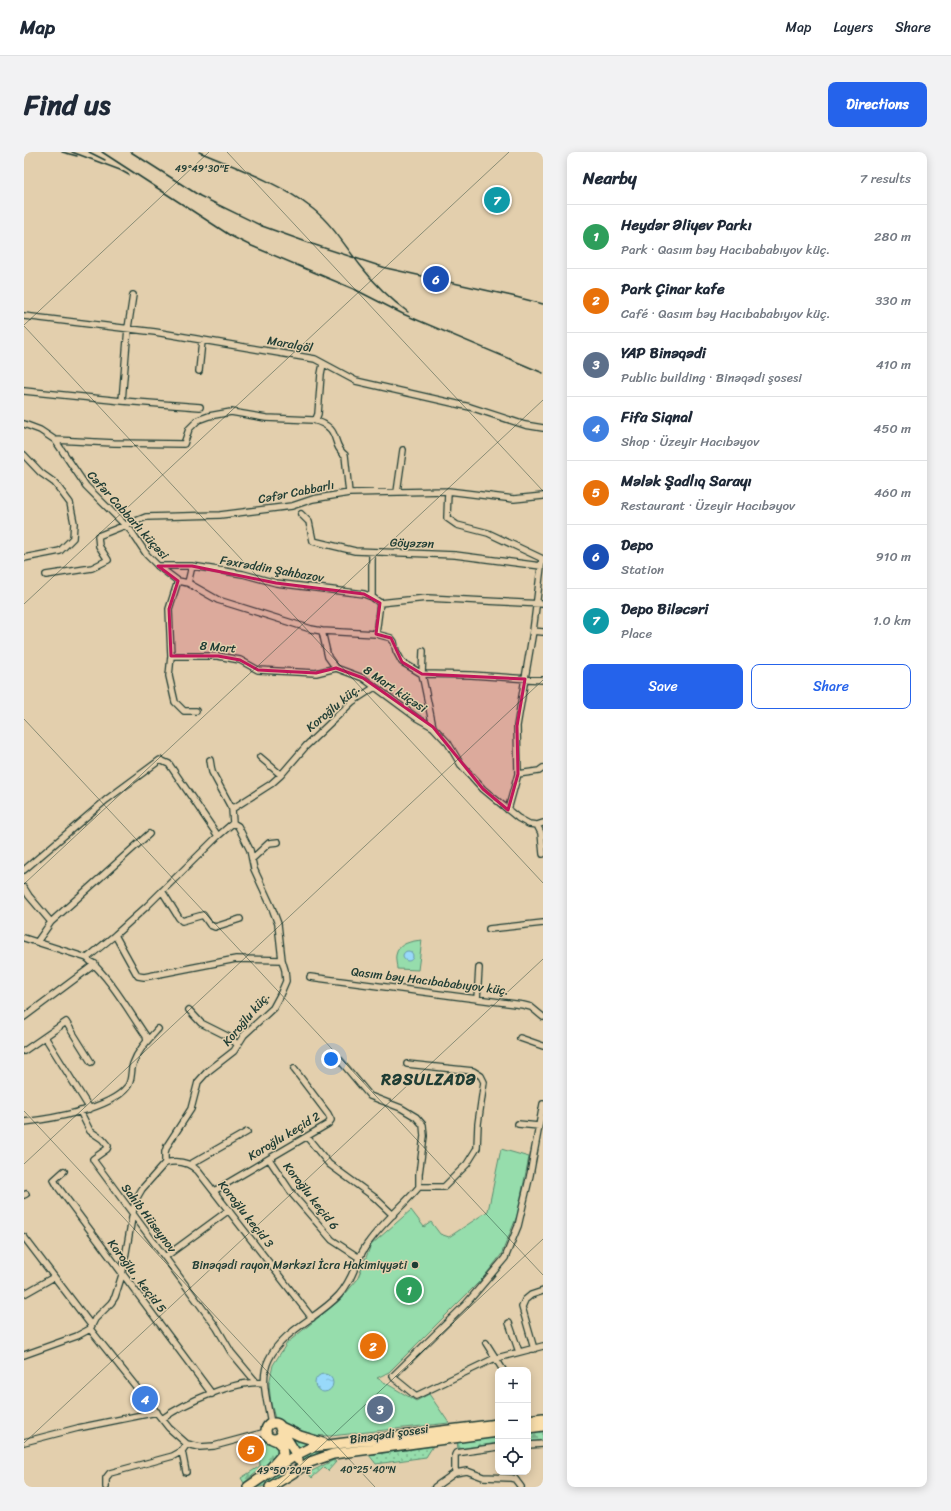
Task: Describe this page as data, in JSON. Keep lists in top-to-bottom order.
{
  "streets": {
    "main road": ["Binəqədi şosesi"],
    "street": [
      "Maralgöl",
      "Cəfər Cabbarlı",
      "Cəfər Cabbarlı küçəsi",
      "Göyəzən",
      "Fəxrəddin Şahbazov",
      "8 Mart",
      "8 Mart küçəsi",
      "Koroğlu küç.",
      "Qasım bəy Hacıbababıyov küç.",
      "Koroğlu keçid 2",
      "Koroğlu keçid 6",
      "Koroğlu keçid 3",
      "Sahib Hüseynov",
      "Koroğlu , keçid 5"
    ]
  },
  "crossings": [
    ["Cəfər Cabbarlı", "Cəfər Cabbarlı küçəsi"],
    ["Cəfər Cabbarlı küçəsi", "Fəxrəddin Şahbazov"],
    ["8 Mart", "8 Mart küçəsi"],
    ["8 Mart küçəsi", "Koroğlu küç."],
    ["Koroğlu keçid 2", "Koroğlu keçid 6"],
    ["Koroğlu keçid 2", "Koroğlu keçid 3"]
  ],
  "districts": ["RƏSULZADƏ"],
  "places": ["Binəqədi rayon Mərkəzi İcra Hakimiyyəti"],
  "page": {
    "header": "Map",
    "nav": ["Map", "Layers", "Share"],
    "title": "Find us",
    "buttons": [
      "Directions",
      ["Save", "Share"]
    ],
    "heading": ["Nearby", "7 results"],
    "pins": [
      "7",
      "6",
      "1",
      "2",
      "4",
      "3",
      "5"
    ],
    "list": [
      {
        "mark": "1",
        "name": "Heydər Əliyev Parkı",
        "note": "Park · Qasım bəy Hacıbababıyov küç.",
        "value": "280 m"
      },
      {
        "mark": "2",
        "name": "Park Çinar kafe",
        "note": "Café · Qasım bəy Hacıbababıyov küç.",
        "value": "330 m"
      },
      {
        "mark": "3",
        "name": "YAP Binəqədi",
        "note": "Public building · Binəqədi şosesi",
        "value": "410 m"
      },
      {
        "mark": "4",
        "name": "Fifa Siqnal",
        "note": "Shop · Üzeyir Hacıbəyov",
        "value": "450 m"
      },
      {
        "mark": "5",
        "name": "Mələk Şadlıq Sarayı",
        "note": "Restaurant · Üzeyir Hacıbəyov",
        "value": "460 m"
      },
      {
        "mark": "6",
        "name": "Depo",
        "note": "Station",
        "value": "910 m"
      },
      {
        "mark": "7",
        "name": "Depo Biləcəri",
        "note": "Place",
        "value": "1.0 km"
      }
    ],
    "map_buttons": ["+", "−"]
  },
  "coordinates": ["49°49'30\"E", "40°25'40\"N", "49°50'20\"E"]
}
